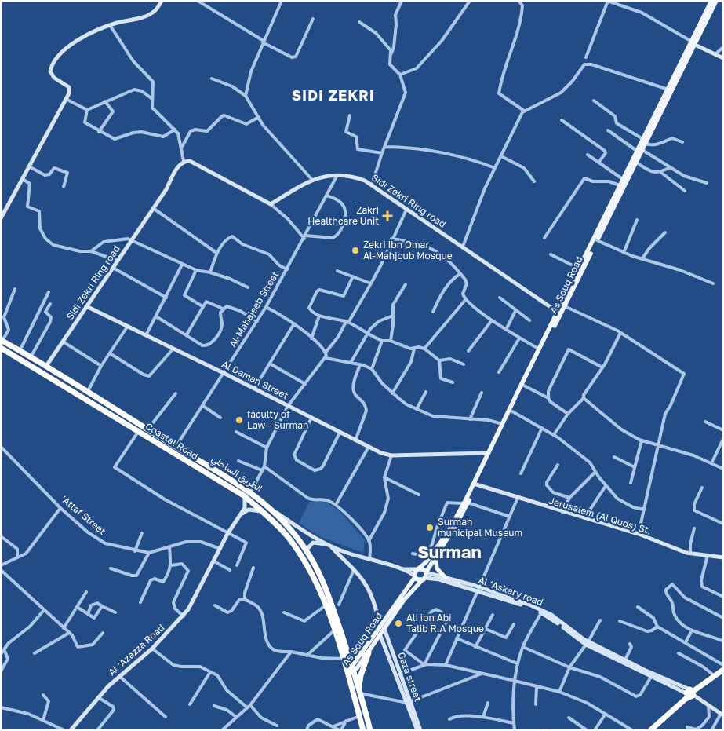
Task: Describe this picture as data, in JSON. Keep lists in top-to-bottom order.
{
  "streets": {
    "highway": ["Coastal Road", "الطريق الساحلي"],
    "main road": ["As Souq Road"],
    "street": [
      "Sidi Zekri Ring road",
      "Al-Mahajeeb Street",
      "Al Daman Street",
      "‘Attaf Street",
      "Jerusalem (Al Quds) St.",
      "Al ‘Askary road",
      "Al ‘Azazza Road",
      "Gaza street"
    ]
  },
  "crossings": [
    ["Sidi Zekri Ring road", "As Souq Road"],
    ["Sidi Zekri Ring road", "Al-Mahajeeb Street"],
    ["Sidi Zekri Ring road", "Al Daman Street"],
    ["Sidi Zekri Ring road", "الطريق الساحلي"],
    ["As Souq Road", "Al Daman Street"],
    ["As Souq Road", "Coastal Road"],
    ["As Souq Road", "الطريق الساحلي"],
    ["As Souq Road", "Jerusalem (Al Quds) St."],
    ["As Souq Road", "Al ‘Askary road"],
    ["As Souq Road", "Gaza street"],
    ["Al-Mahajeeb Street", "Al Daman Street"],
    ["Al-Mahajeeb Street", "الطريق الساحلي"],
    ["Coastal Road", "Al ‘Azazza Road"],
    ["‘Attaf Street", "Al ‘Azazza Road"]
  ],
  "districts": ["SIDI ZEKRI", "Surman"],
  "places": {
    "health": ["Zakri Healthcare Unit"],
    "other": [
      "Zekri Ibn Omar Al-Mahjoub Mosque",
      "faculty of Law - Surman",
      "Surman municipal Museum",
      "Ali ibn Abi Talib R.A Mosque"
    ]
  }
}
